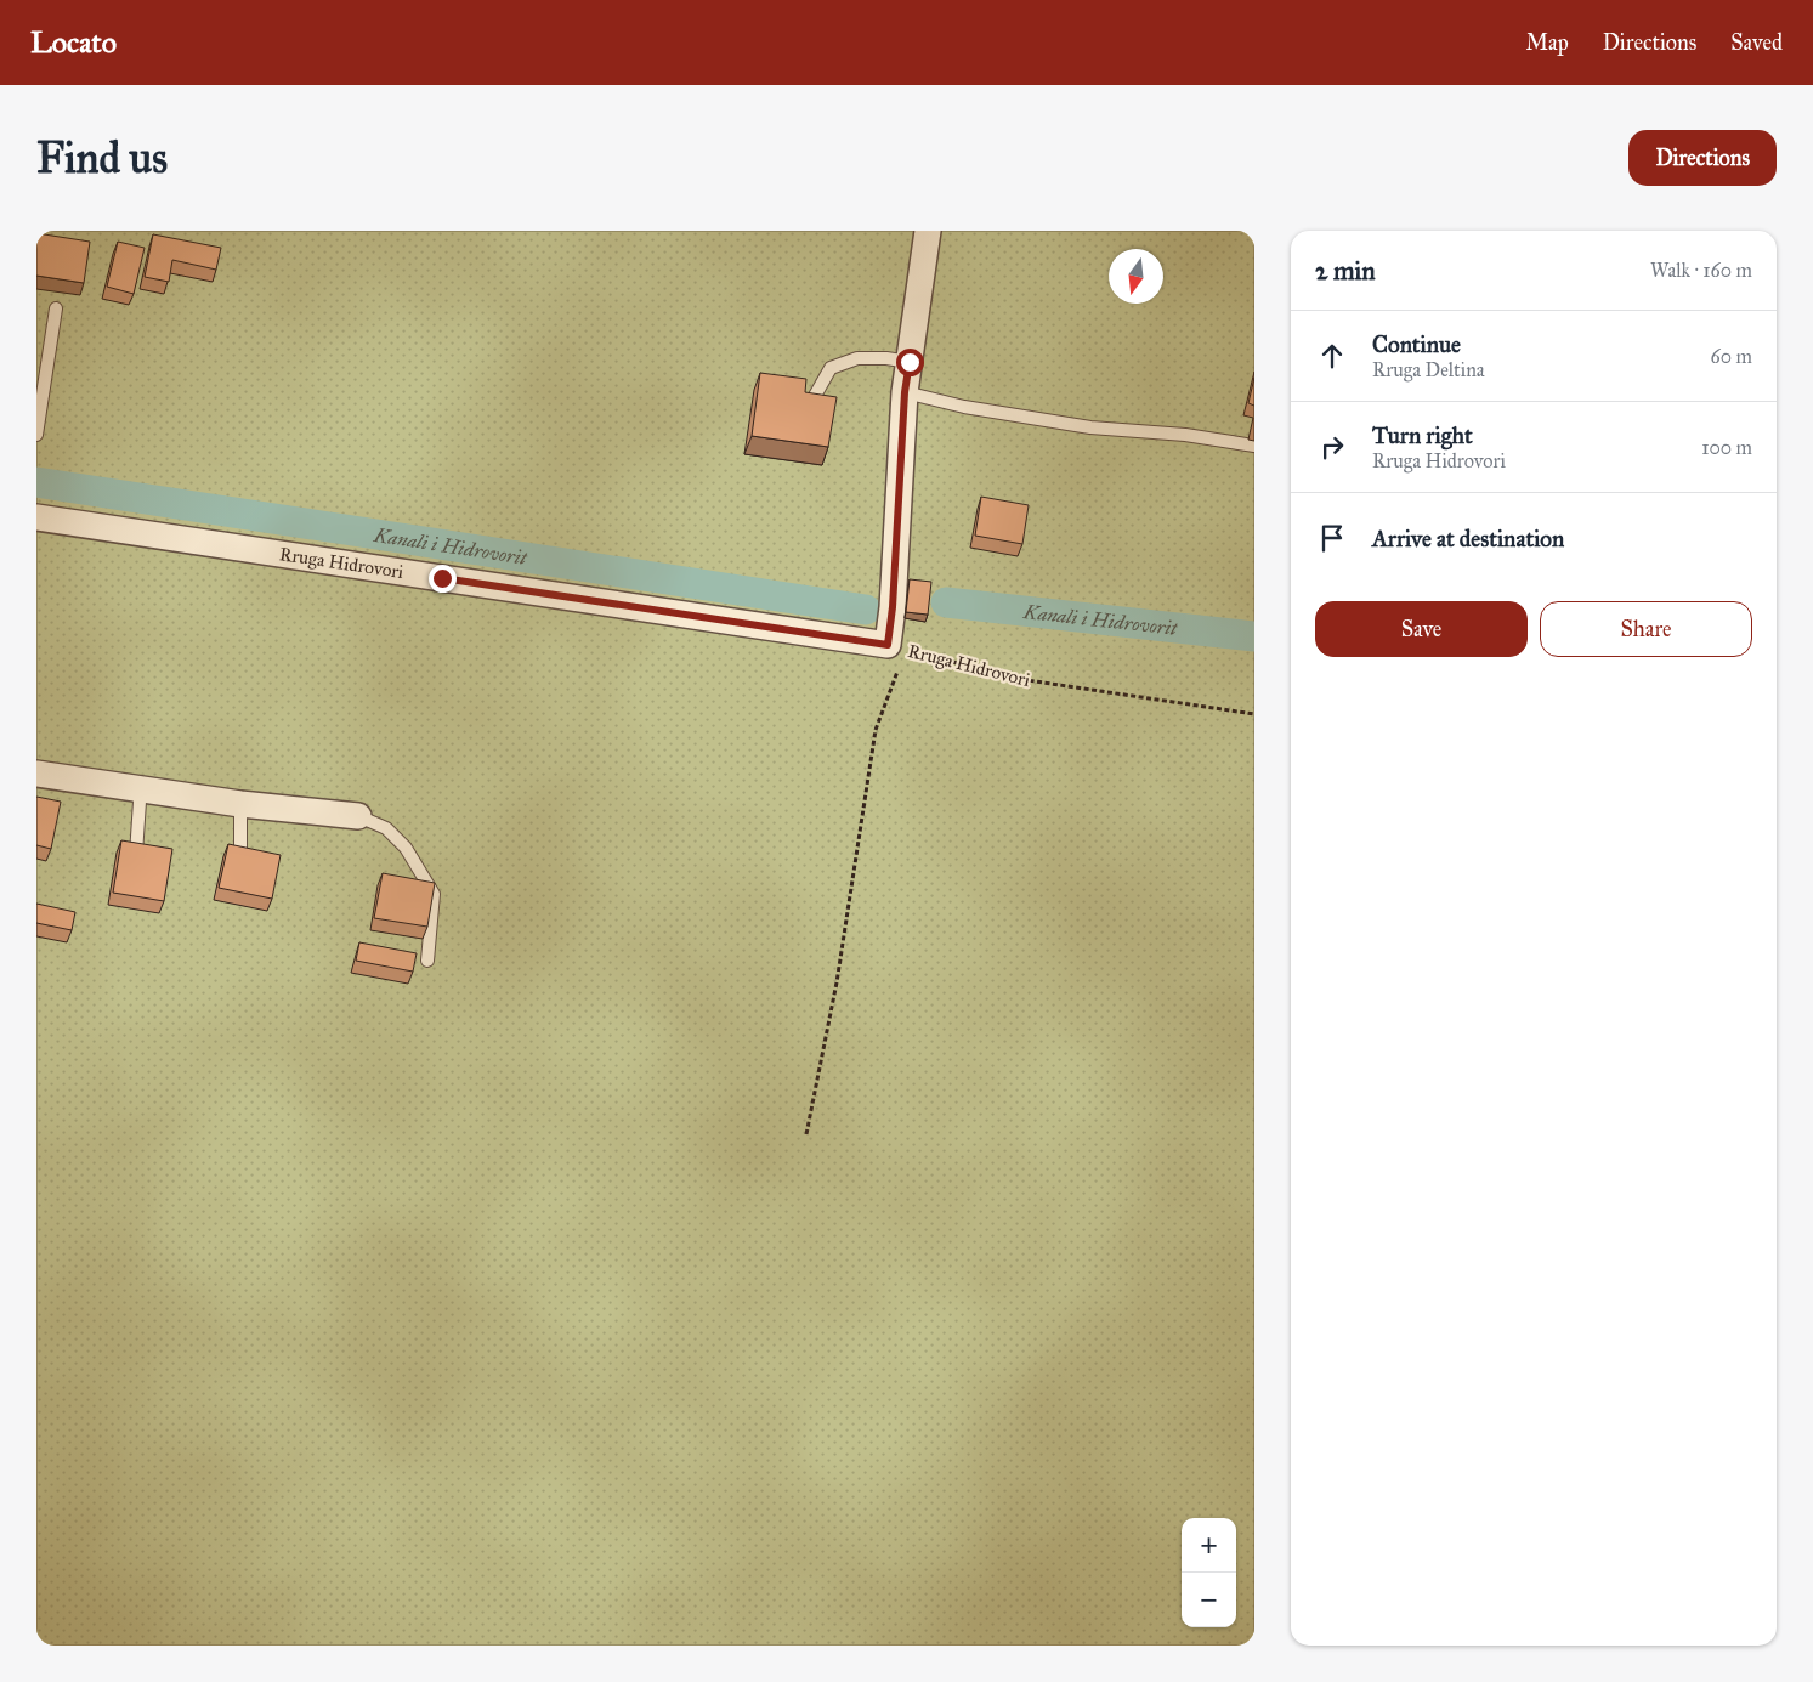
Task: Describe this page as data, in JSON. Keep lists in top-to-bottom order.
{
  "streets": {
    "street": ["Rruga Hidrovori"]
  },
  "water": ["Kanali i Hidrovorit"],
  "north": "bottom",
  "page": {
    "header": "Locato",
    "nav": ["Map", "Directions", "Saved"],
    "buttons": [
      "Directions",
      ["Save", "Share"]
    ],
    "title": "Find us",
    "heading": ["2 min", "Walk · 160 m"],
    "list": [
      ["Continue", "Rruga Deltina", "60 m"],
      ["Turn right", "Rruga Hidrovori", "100 m"],
      "Arrive at destination"
    ],
    "map_buttons": ["+", "−"]
  }
}
